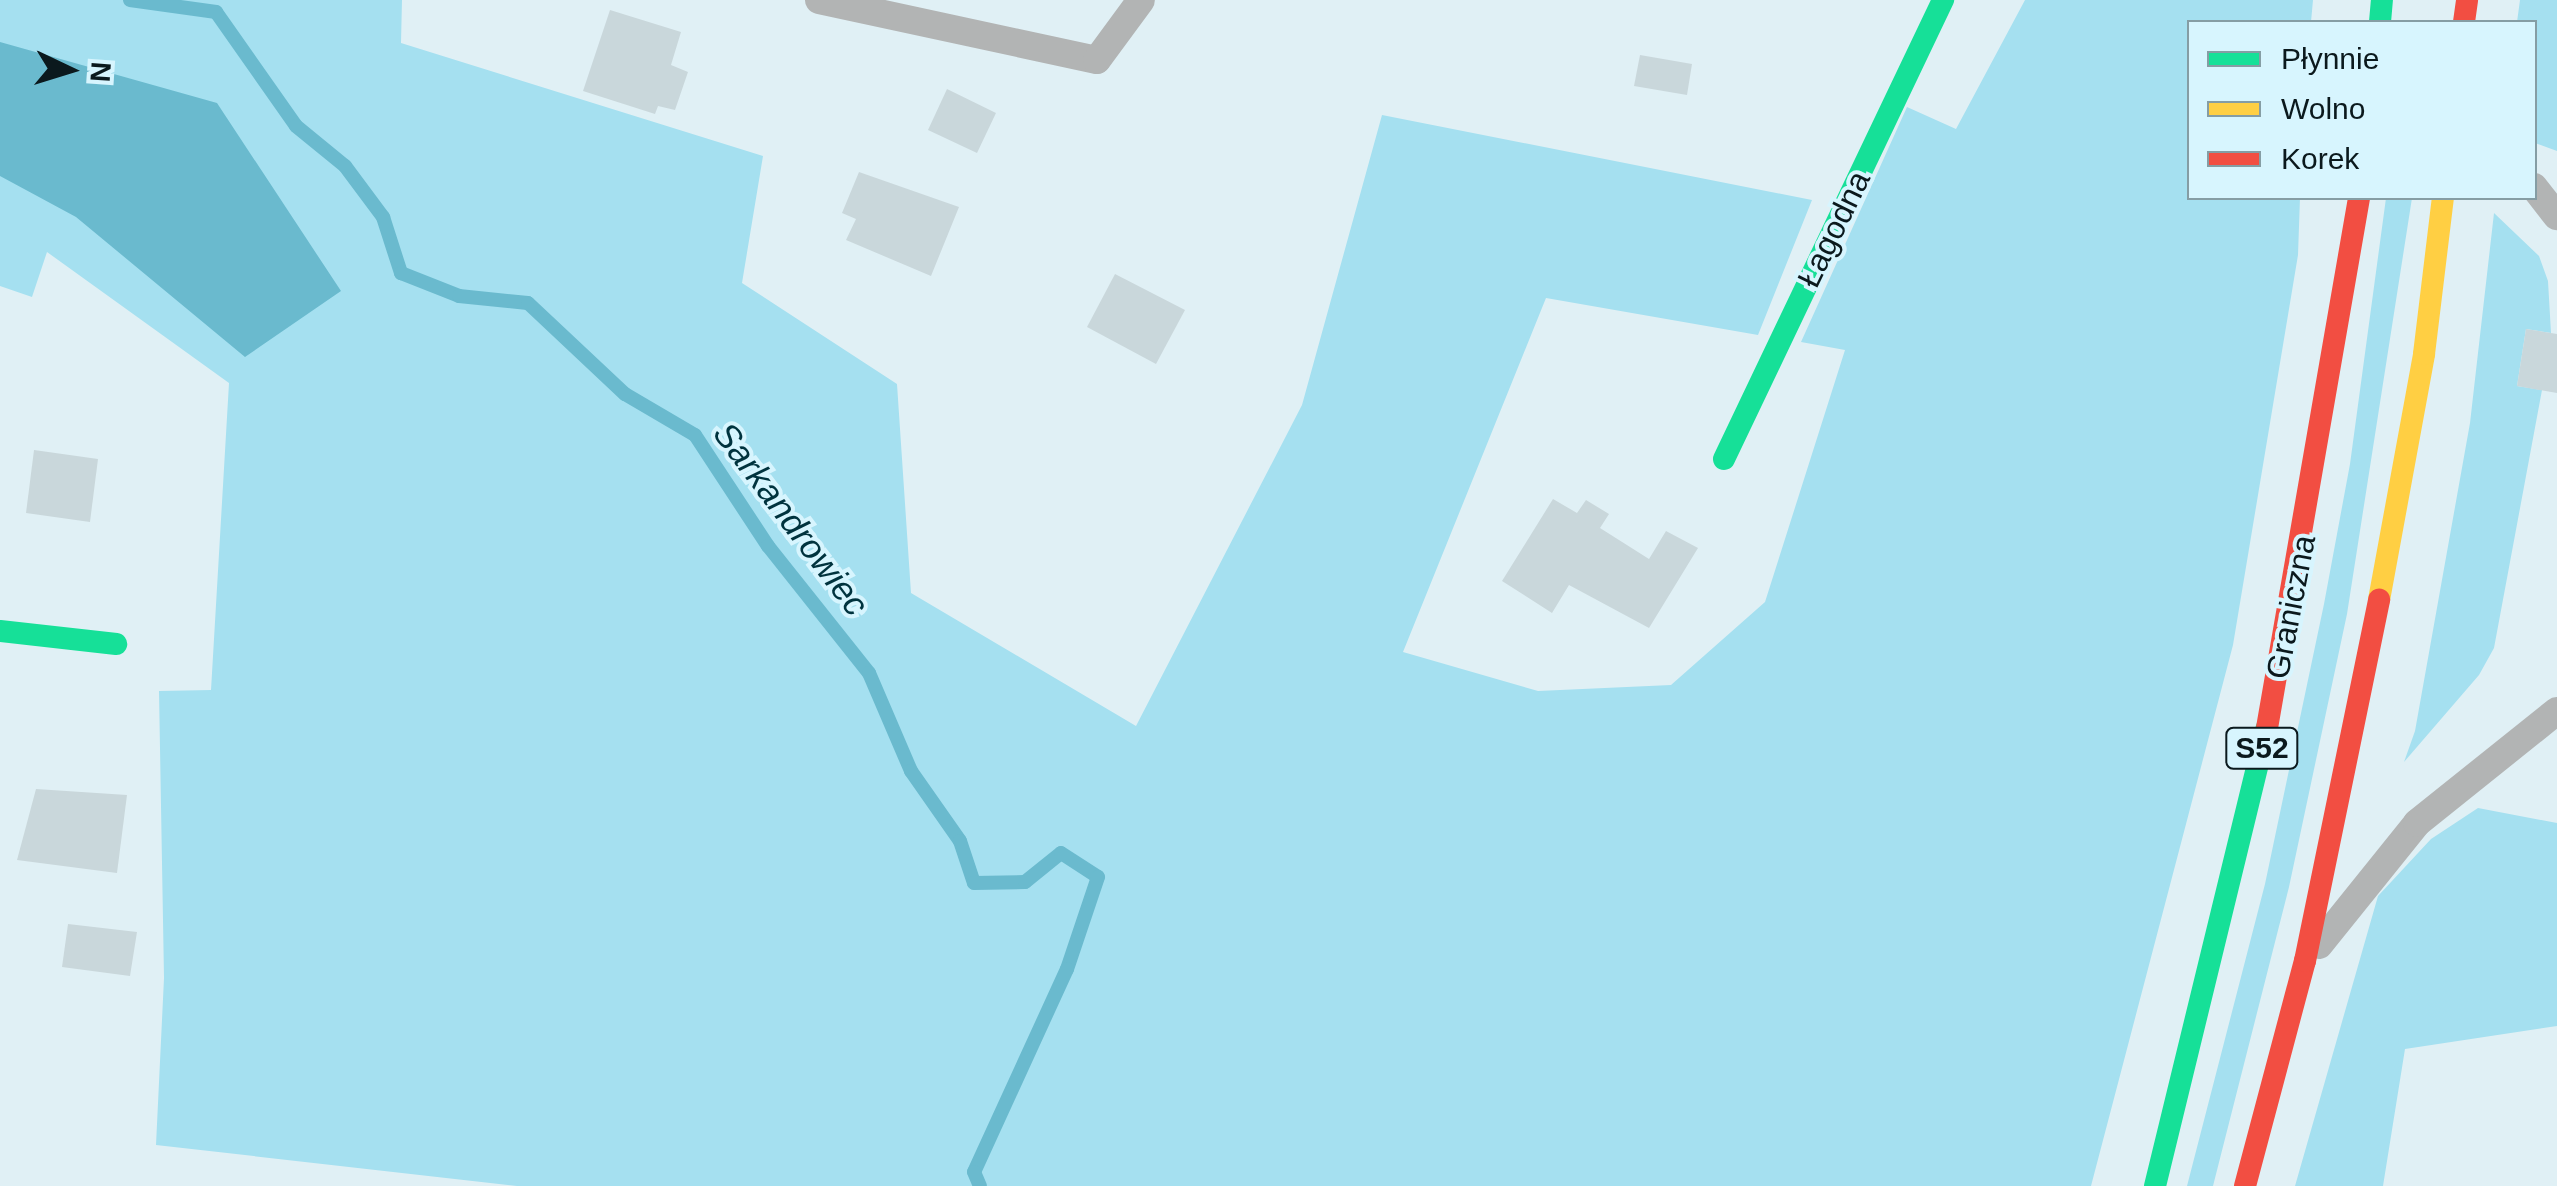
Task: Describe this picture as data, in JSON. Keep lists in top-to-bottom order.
{
  "streets": {
    "main road": ["Łagodna", "Graniczna", "S52"]
  },
  "water": ["Sarkandrowiec"],
  "legend": ["Płynnie", "Wolno", "Korek"],
  "north": "right"
}
